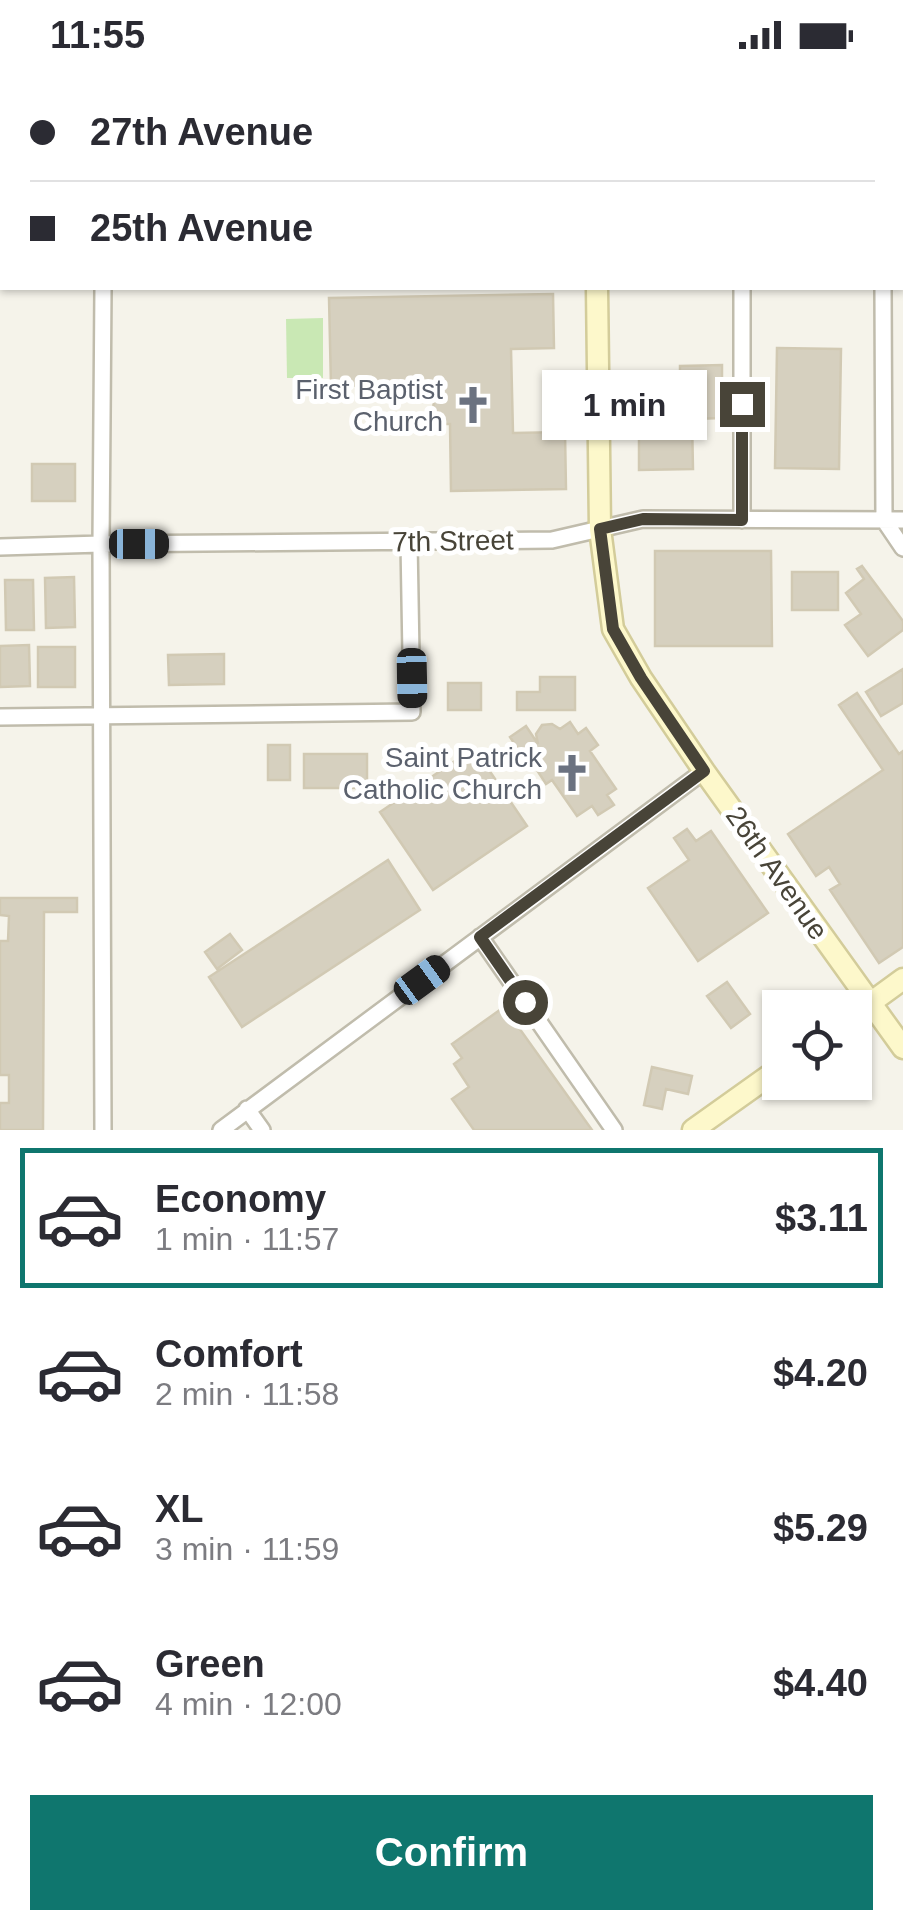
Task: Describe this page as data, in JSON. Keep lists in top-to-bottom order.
{
  "streets": {
    "street": ["7th Street", "26th Avenue"]
  },
  "crossings": [
    ["7th Street", "26th Avenue"]
  ],
  "places": {
    "church": ["First Baptist Church", "Saint Patrick Catholic Church"]
  },
  "page": {
    "status": "11:55",
    "banner": ["27th Avenue", "25th Avenue"],
    "bubble": "1 min",
    "list": [
      {
        "name": "Economy",
        "note": "1 min · 11:57",
        "value": "$3.11"
      },
      {
        "name": "Comfort",
        "note": "2 min · 11:58",
        "value": "$4.20"
      },
      {
        "name": "XL",
        "note": "3 min · 11:59",
        "value": "$5.29"
      },
      {
        "name": "Green",
        "note": "4 min · 12:00",
        "value": "$4.40"
      }
    ],
    "buttons": "Confirm"
  }
}
